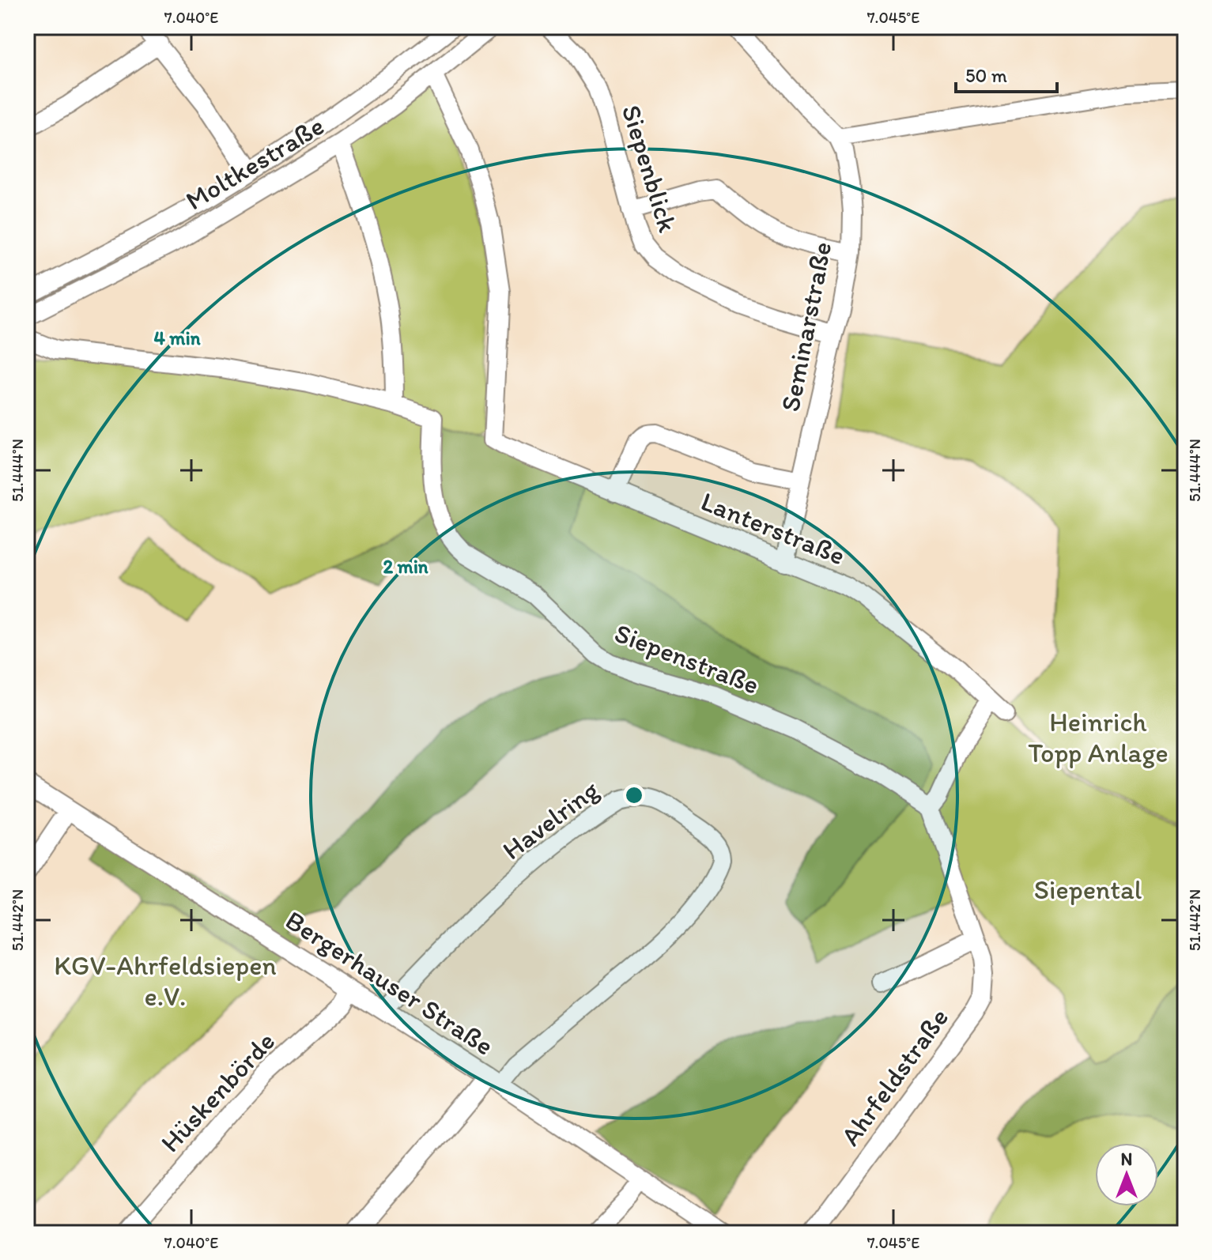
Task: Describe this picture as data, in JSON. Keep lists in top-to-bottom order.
{
  "streets": {
    "street": [
      "Moltkestraße",
      "Siepenblick",
      "Seminarstraße",
      "Lanterstraße",
      "Siepenstraße",
      "Havelring",
      "Bergerhauser Straße",
      "Ahrfeldstraße",
      "Hüskenbörde"
    ]
  },
  "crossings": [
    ["Moltkestraße", "Lanterstraße"],
    ["Siepenblick", "Seminarstraße"],
    ["Seminarstraße", "Lanterstraße"],
    ["Siepenstraße", "Ahrfeldstraße"],
    ["Havelring", "Bergerhauser Straße"],
    ["Bergerhauser Straße", "Hüskenbörde"]
  ],
  "parks": ["Heinrich Topp Anlage", "Siepental", "KGV-Ahrfeldsiepen e.V."],
  "scale_bar": "50 m",
  "north": "top",
  "coordinates": [
    "7.040°E",
    "7.045°E",
    "51.444°N",
    "51.442°N"
  ],
  "rings": ["4 min", "2 min"]
}
